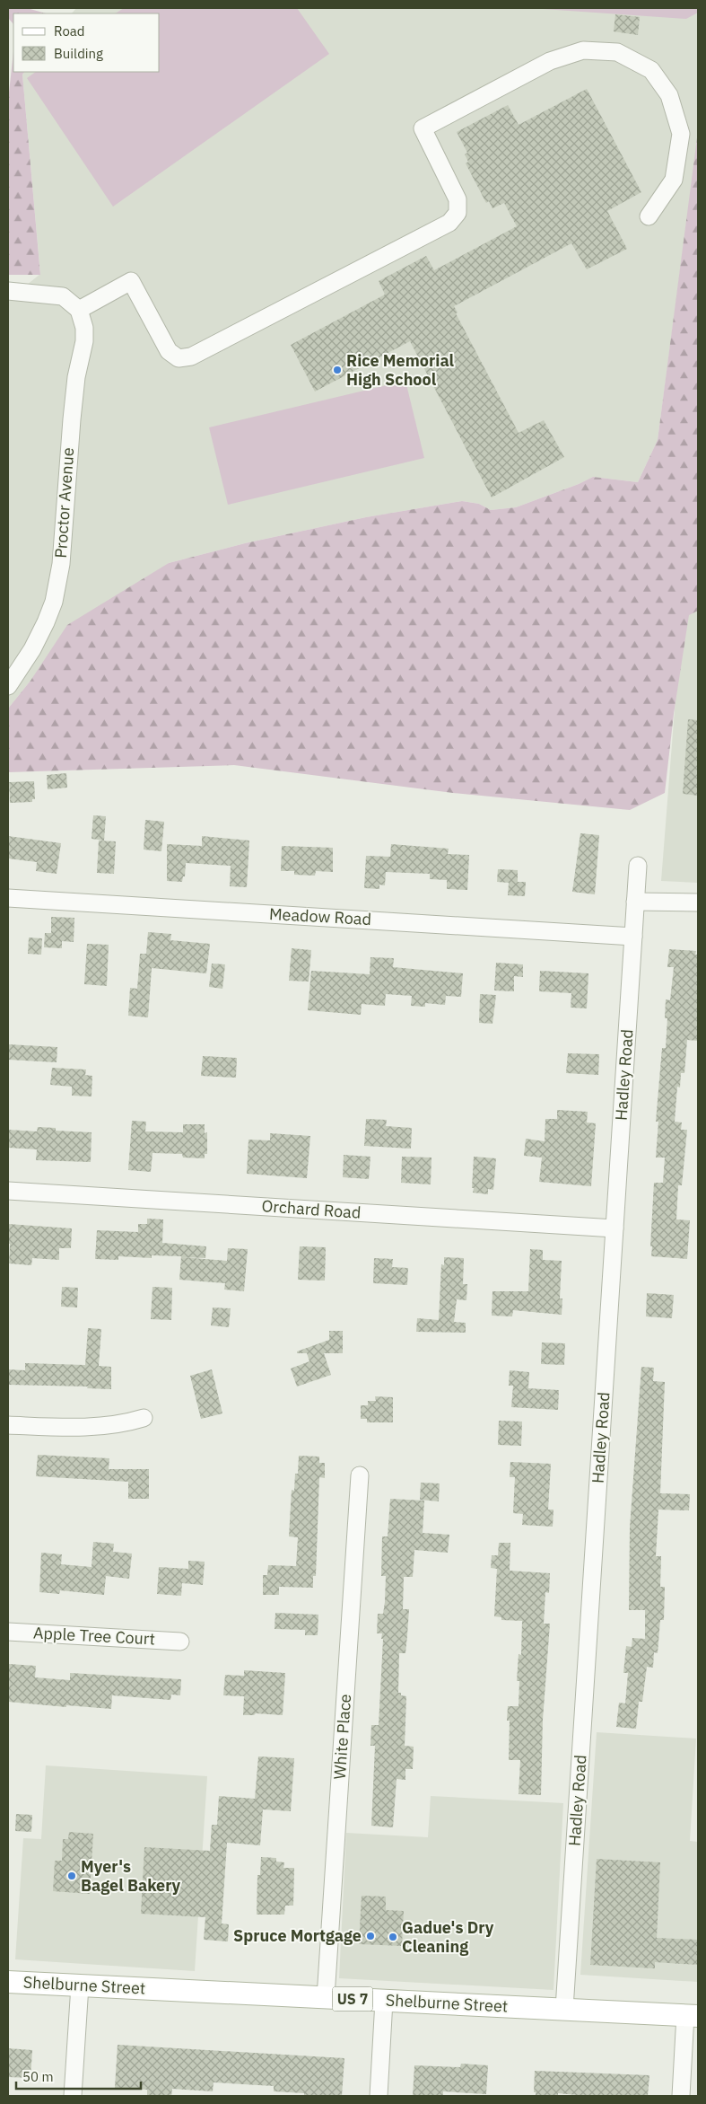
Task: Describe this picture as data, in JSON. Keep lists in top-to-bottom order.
{
  "streets": {
    "main road": ["Shelburne Street", "US 7"],
    "street": [
      "Proctor Avenue",
      "Meadow Road",
      "Hadley Road",
      "Orchard Road",
      "Apple Tree Court",
      "White Place"
    ]
  },
  "crossings": [
    ["Meadow Road", "Hadley Road"],
    ["Hadley Road", "Orchard Road"],
    ["Hadley Road", "Shelburne Street"],
    ["White Place", "Shelburne Street"]
  ],
  "places": [
    "Rice Memorial High School",
    "Myer's Bagel Bakery",
    "Spruce Mortgage",
    "Gadue's Dry Cleaning"
  ],
  "legend": ["Road", "Building"],
  "scale_bar": "50 m"
}
